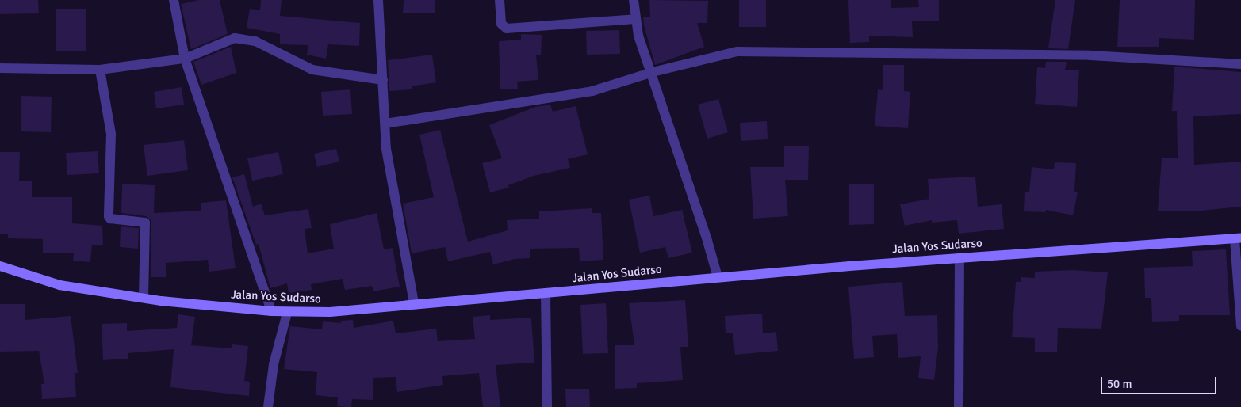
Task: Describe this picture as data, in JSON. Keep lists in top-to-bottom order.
{
  "streets": {
    "main road": ["Jalan Yos Sudarso"]
  },
  "scale_bar": "50 m"
}
